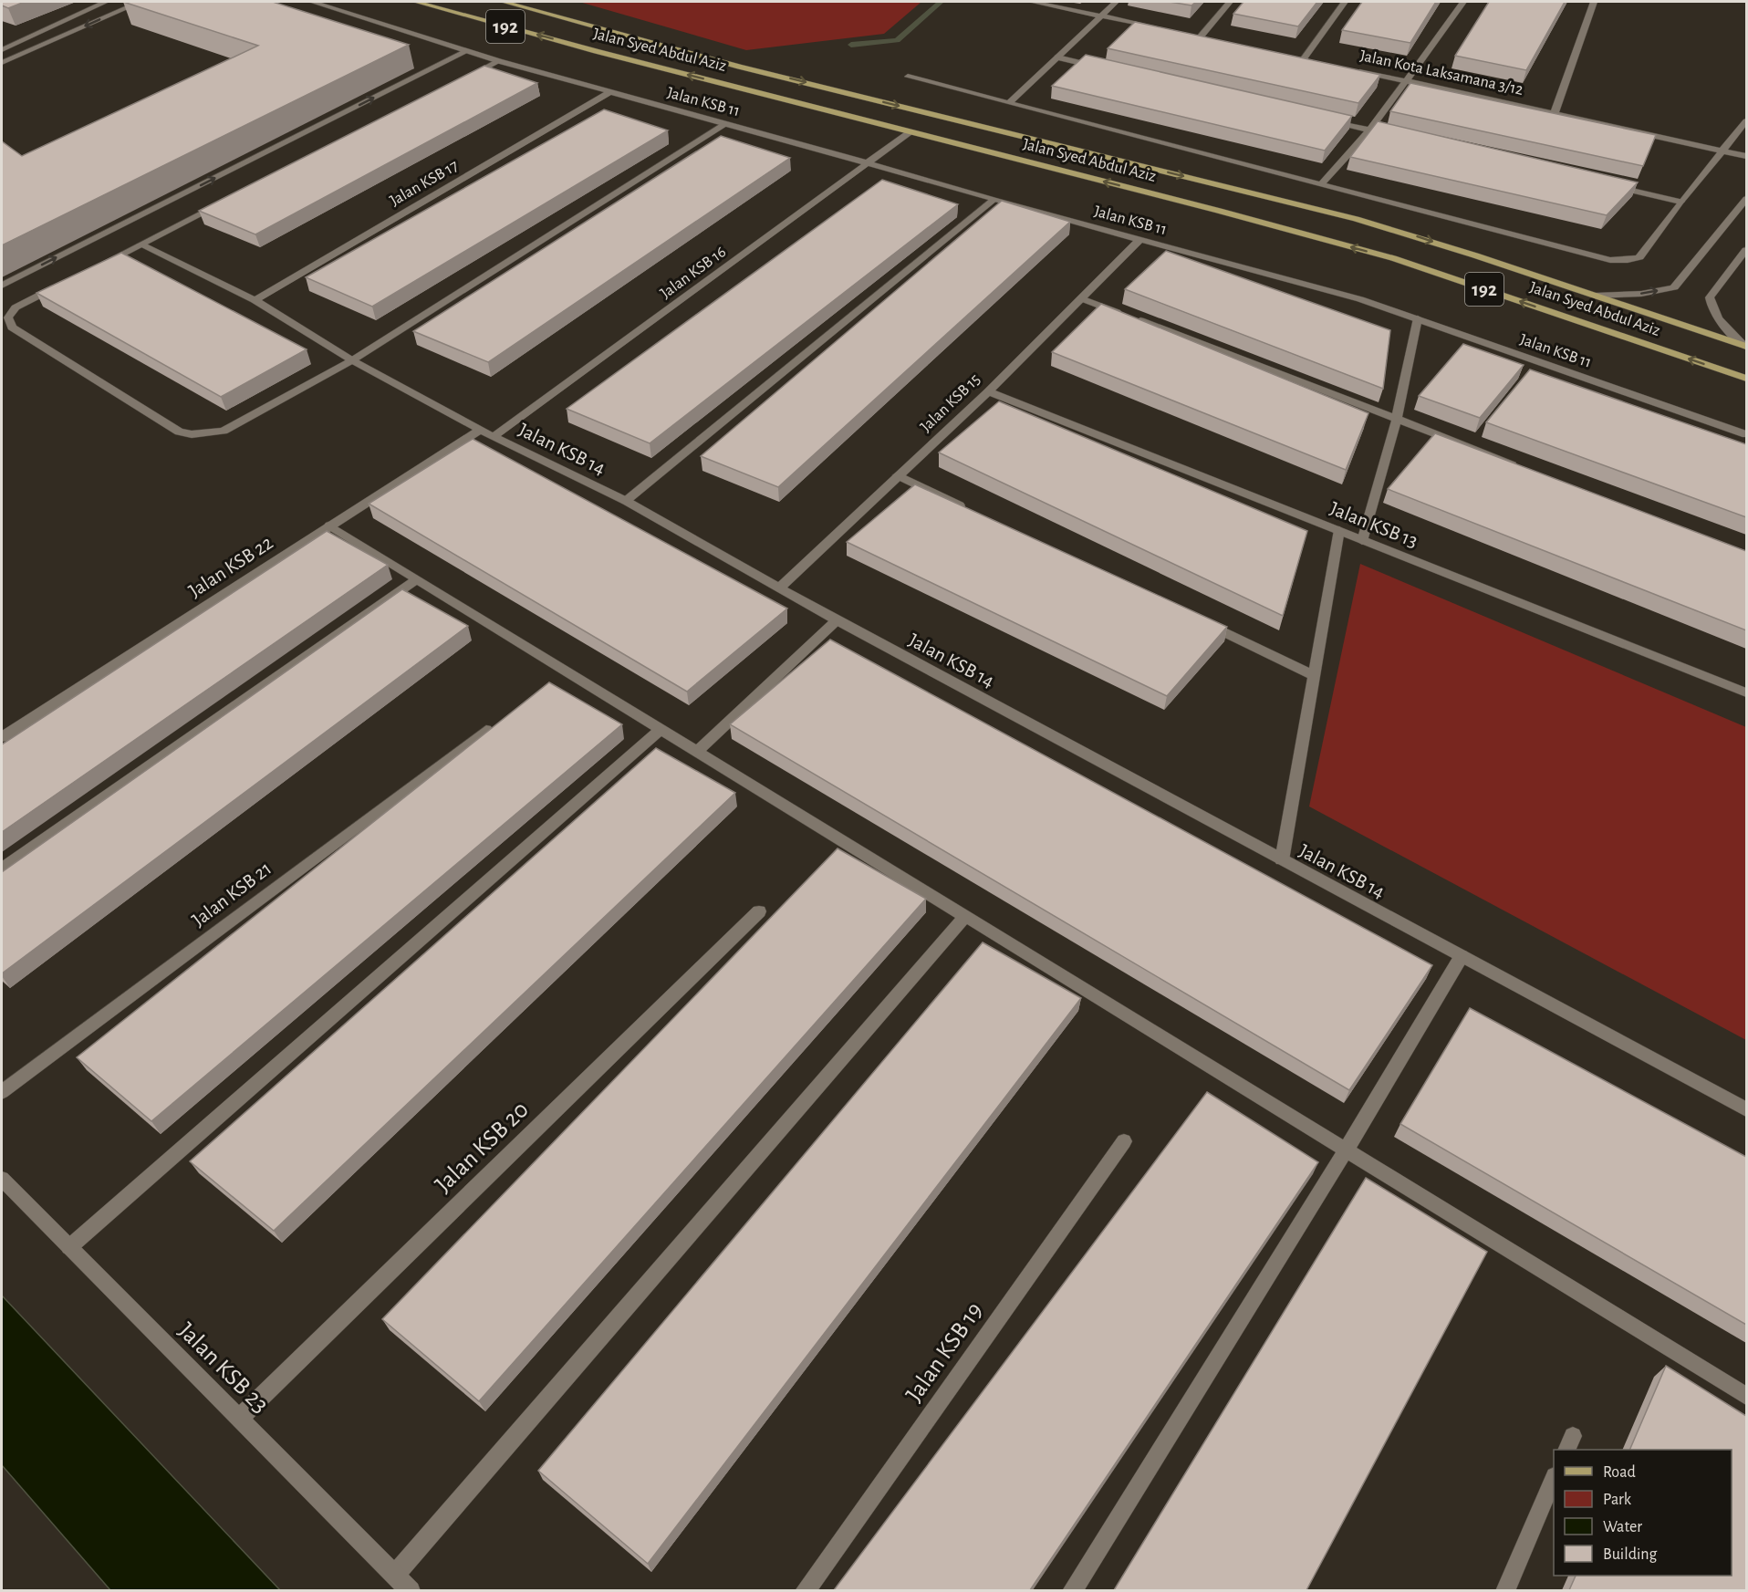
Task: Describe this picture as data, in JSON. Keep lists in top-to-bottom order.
{
  "streets": {
    "main road": ["192", "Jalan Syed Abdul Aziz"],
    "street": [
      "Jalan Kota Laksamana 3/12",
      "Jalan KSB 11",
      "Jalan KSB 17",
      "Jalan KSB 16",
      "Jalan KSB 15",
      "Jalan KSB 14",
      "Jalan KSB 13",
      "Jalan KSB 22",
      "Jalan KSB 21",
      "Jalan KSB 20",
      "Jalan KSB 19",
      "Jalan KSB 23"
    ]
  },
  "crossings": [
    ["Jalan Syed Abdul Aziz", "Jalan KSB 16"],
    ["Jalan KSB 11", "Jalan KSB 17"],
    ["Jalan KSB 11", "Jalan KSB 16"],
    ["Jalan KSB 11", "Jalan KSB 15"],
    ["Jalan KSB 17", "Jalan KSB 14"],
    ["Jalan KSB 16", "Jalan KSB 14"],
    ["Jalan KSB 15", "Jalan KSB 14"],
    ["Jalan KSB 15", "Jalan KSB 13"],
    ["Jalan KSB 14", "Jalan KSB 22"],
    ["Jalan KSB 20", "Jalan KSB 23"]
  ],
  "legend": [
    "Road",
    "Park",
    "Water",
    "Building"
  ]
}
